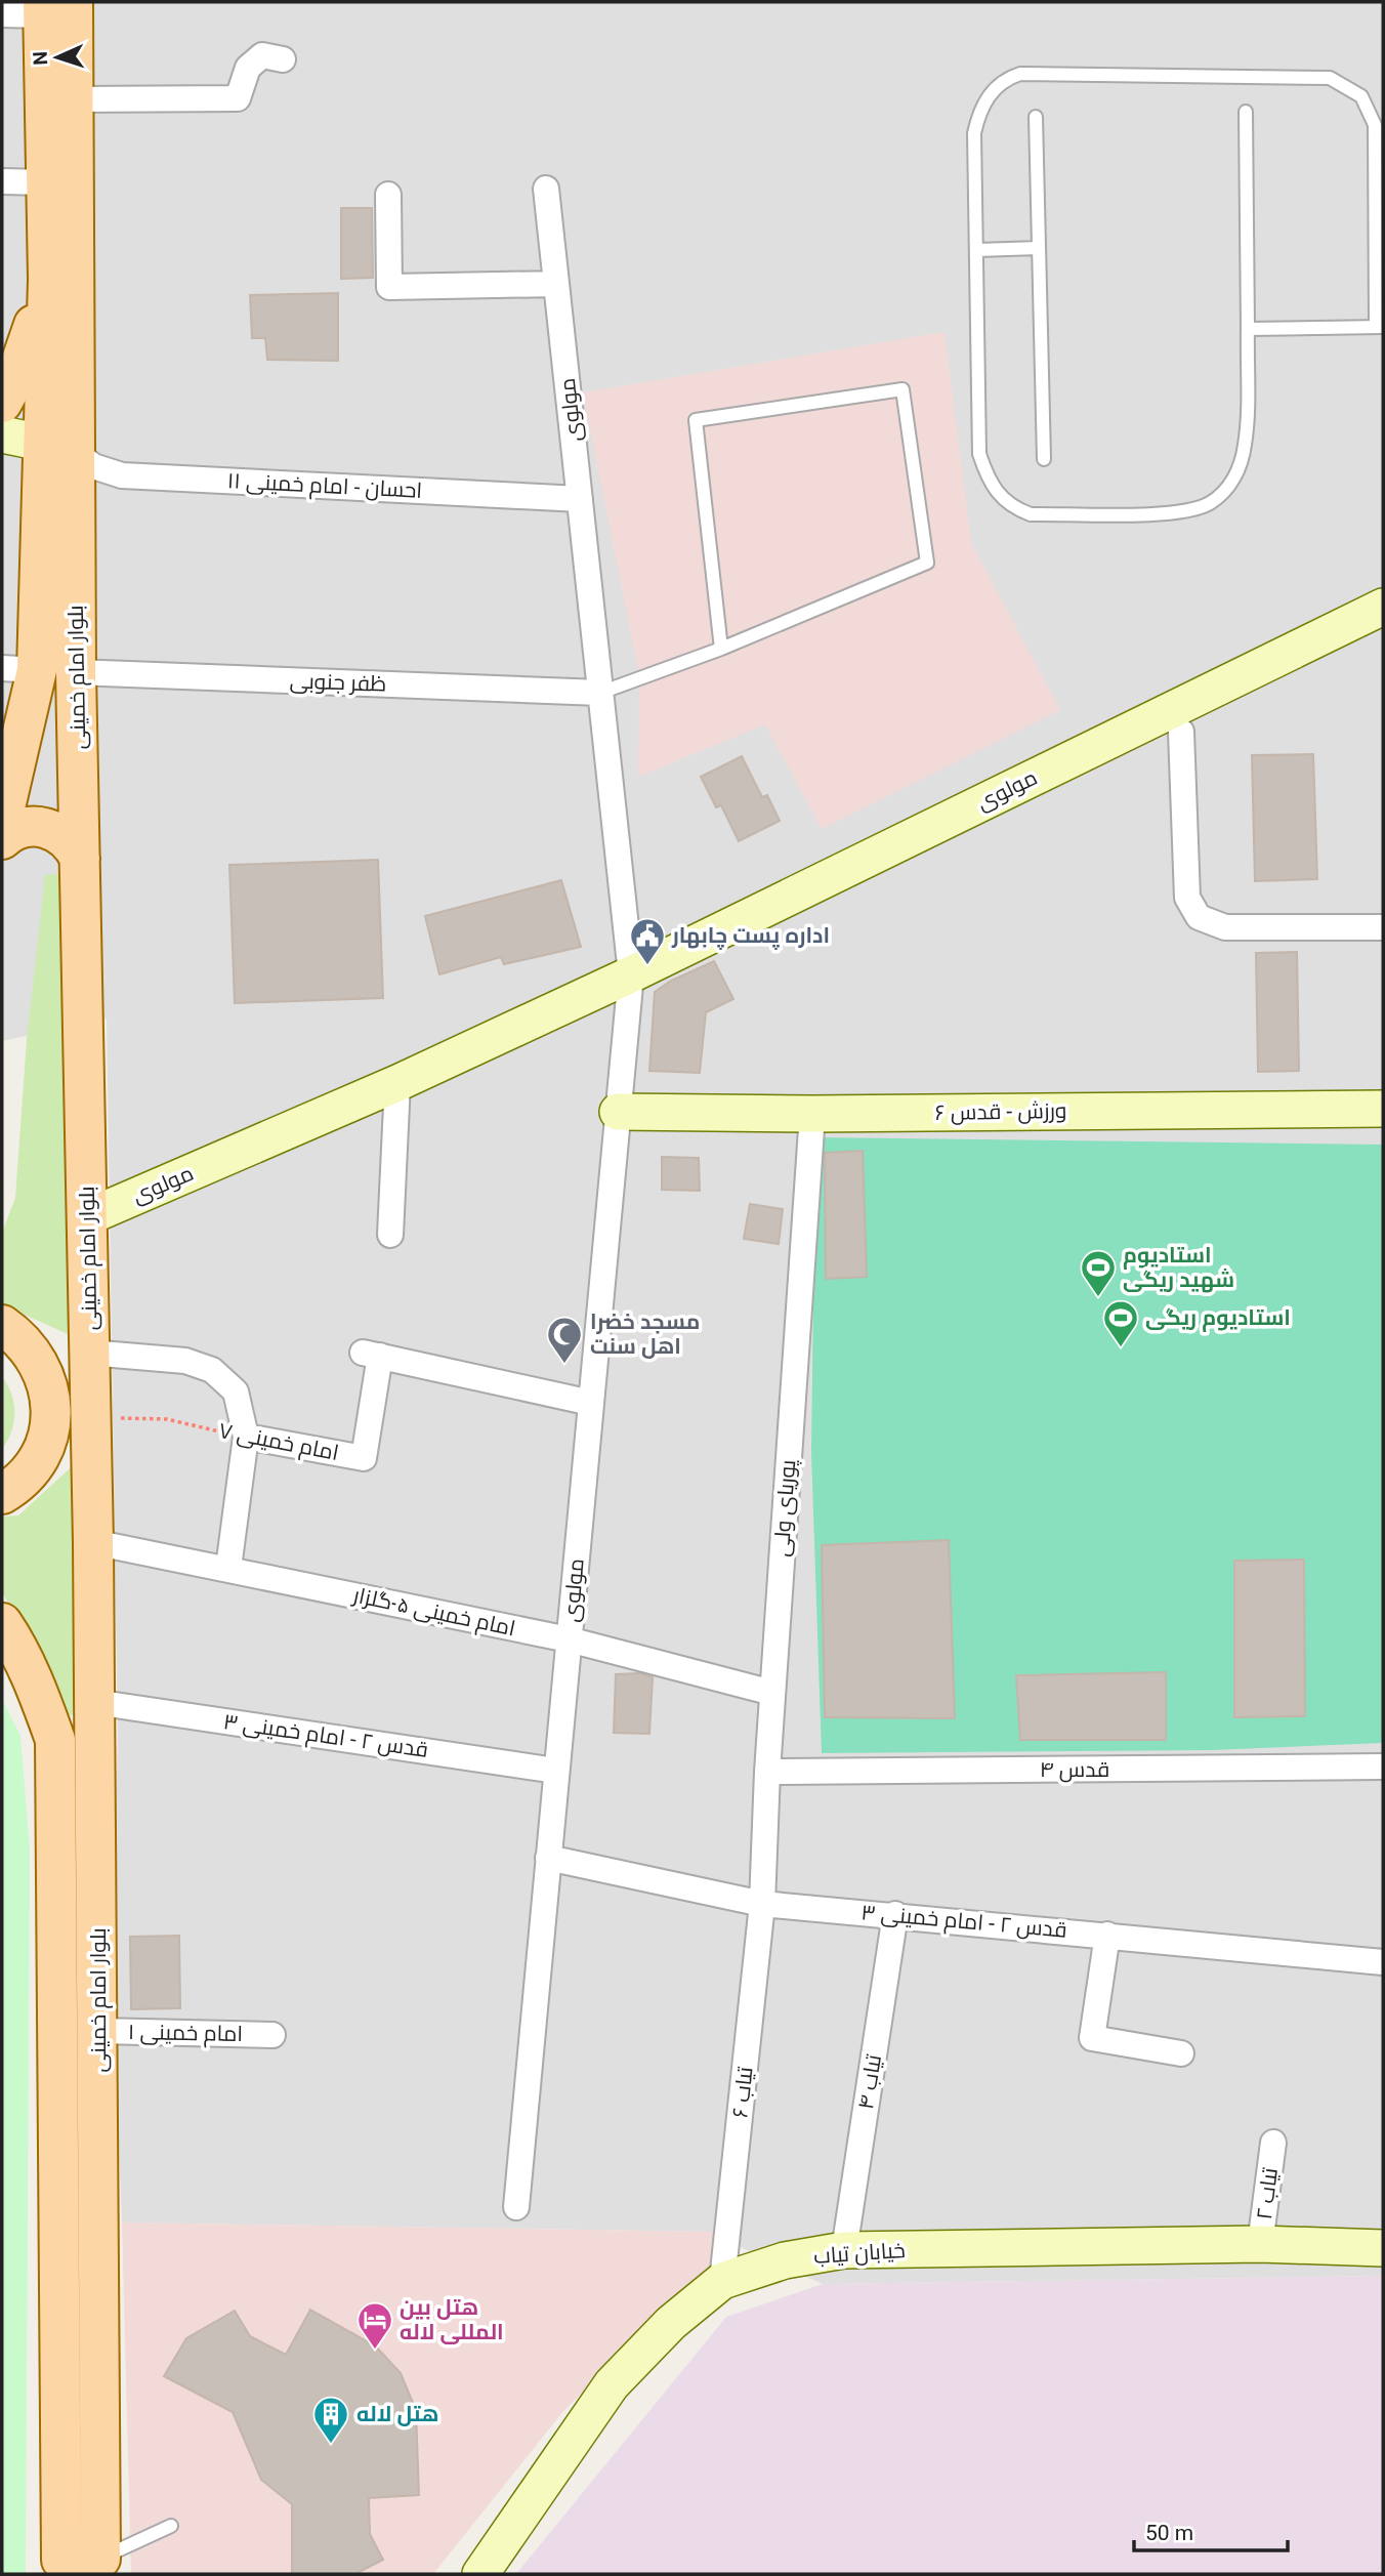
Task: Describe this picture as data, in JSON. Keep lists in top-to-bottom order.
{
  "streets": {
    "main road": ["بلوار امام خمینی"],
    "street": [
      "مولوی",
      "احسان - امام خمینی ۱۱",
      "ظفر جنوبی",
      "ورزش - قدس ۶",
      "امام خمینی ۷",
      "پوریای ولی",
      "امام خمینی ۵-گلزار",
      "قدس ۲ - امام خمینی ۳",
      "قدس ۴",
      "امام خمینی ۱",
      "تیاب ۴",
      "تیاب ۶",
      "تیاب ۲",
      "خیابان تیاب"
    ]
  },
  "crossings": [
    ["مولوی", "احسان - امام خمینی ۱۱"],
    ["مولوی", "بلوار امام خمینی"],
    ["مولوی", "ظفر جنوبی"],
    ["مولوی", "ورزش - قدس ۶"],
    ["مولوی", "امام خمینی ۷"],
    ["مولوی", "امام خمینی ۵-گلزار"],
    ["مولوی", "قدس ۲ - امام خمینی ۳"],
    ["احسان - امام خمینی ۱۱", "بلوار امام خمینی"],
    ["بلوار امام خمینی", "ظفر جنوبی"],
    ["بلوار امام خمینی", "امام خمینی ۷"],
    ["بلوار امام خمینی", "امام خمینی ۵-گلزار"],
    ["بلوار امام خمینی", "قدس ۲ - امام خمینی ۳"],
    ["بلوار امام خمینی", "امام خمینی ۱"],
    ["ورزش - قدس ۶", "پوریای ولی"],
    ["پوریای ولی", "امام خمینی ۵-گلزار"],
    ["پوریای ولی", "قدس ۲ - امام خمینی ۳"],
    ["پوریای ولی", "قدس ۴"],
    ["پوریای ولی", "تیاب ۶"],
    ["قدس ۲ - امام خمینی ۳", "تیاب ۴"],
    ["قدس ۲ - امام خمینی ۳", "تیاب ۶"],
    ["تیاب ۴", "خیابان تیاب"],
    ["تیاب ۶", "خیابان تیاب"],
    ["تیاب ۲", "خیابان تیاب"]
  ],
  "places": {
    "public building": ["اداره پست چابهار"],
    "sports": ["استادیوم شهید ریگی", "استادیوم ریگی"],
    "mosque": ["مسجد خضرا اهل سنت"],
    "hotel": ["هتل بین المللی لاله"],
    "building": ["هتل لاله"]
  },
  "scale_bar": "50 m",
  "north": "left"
}
